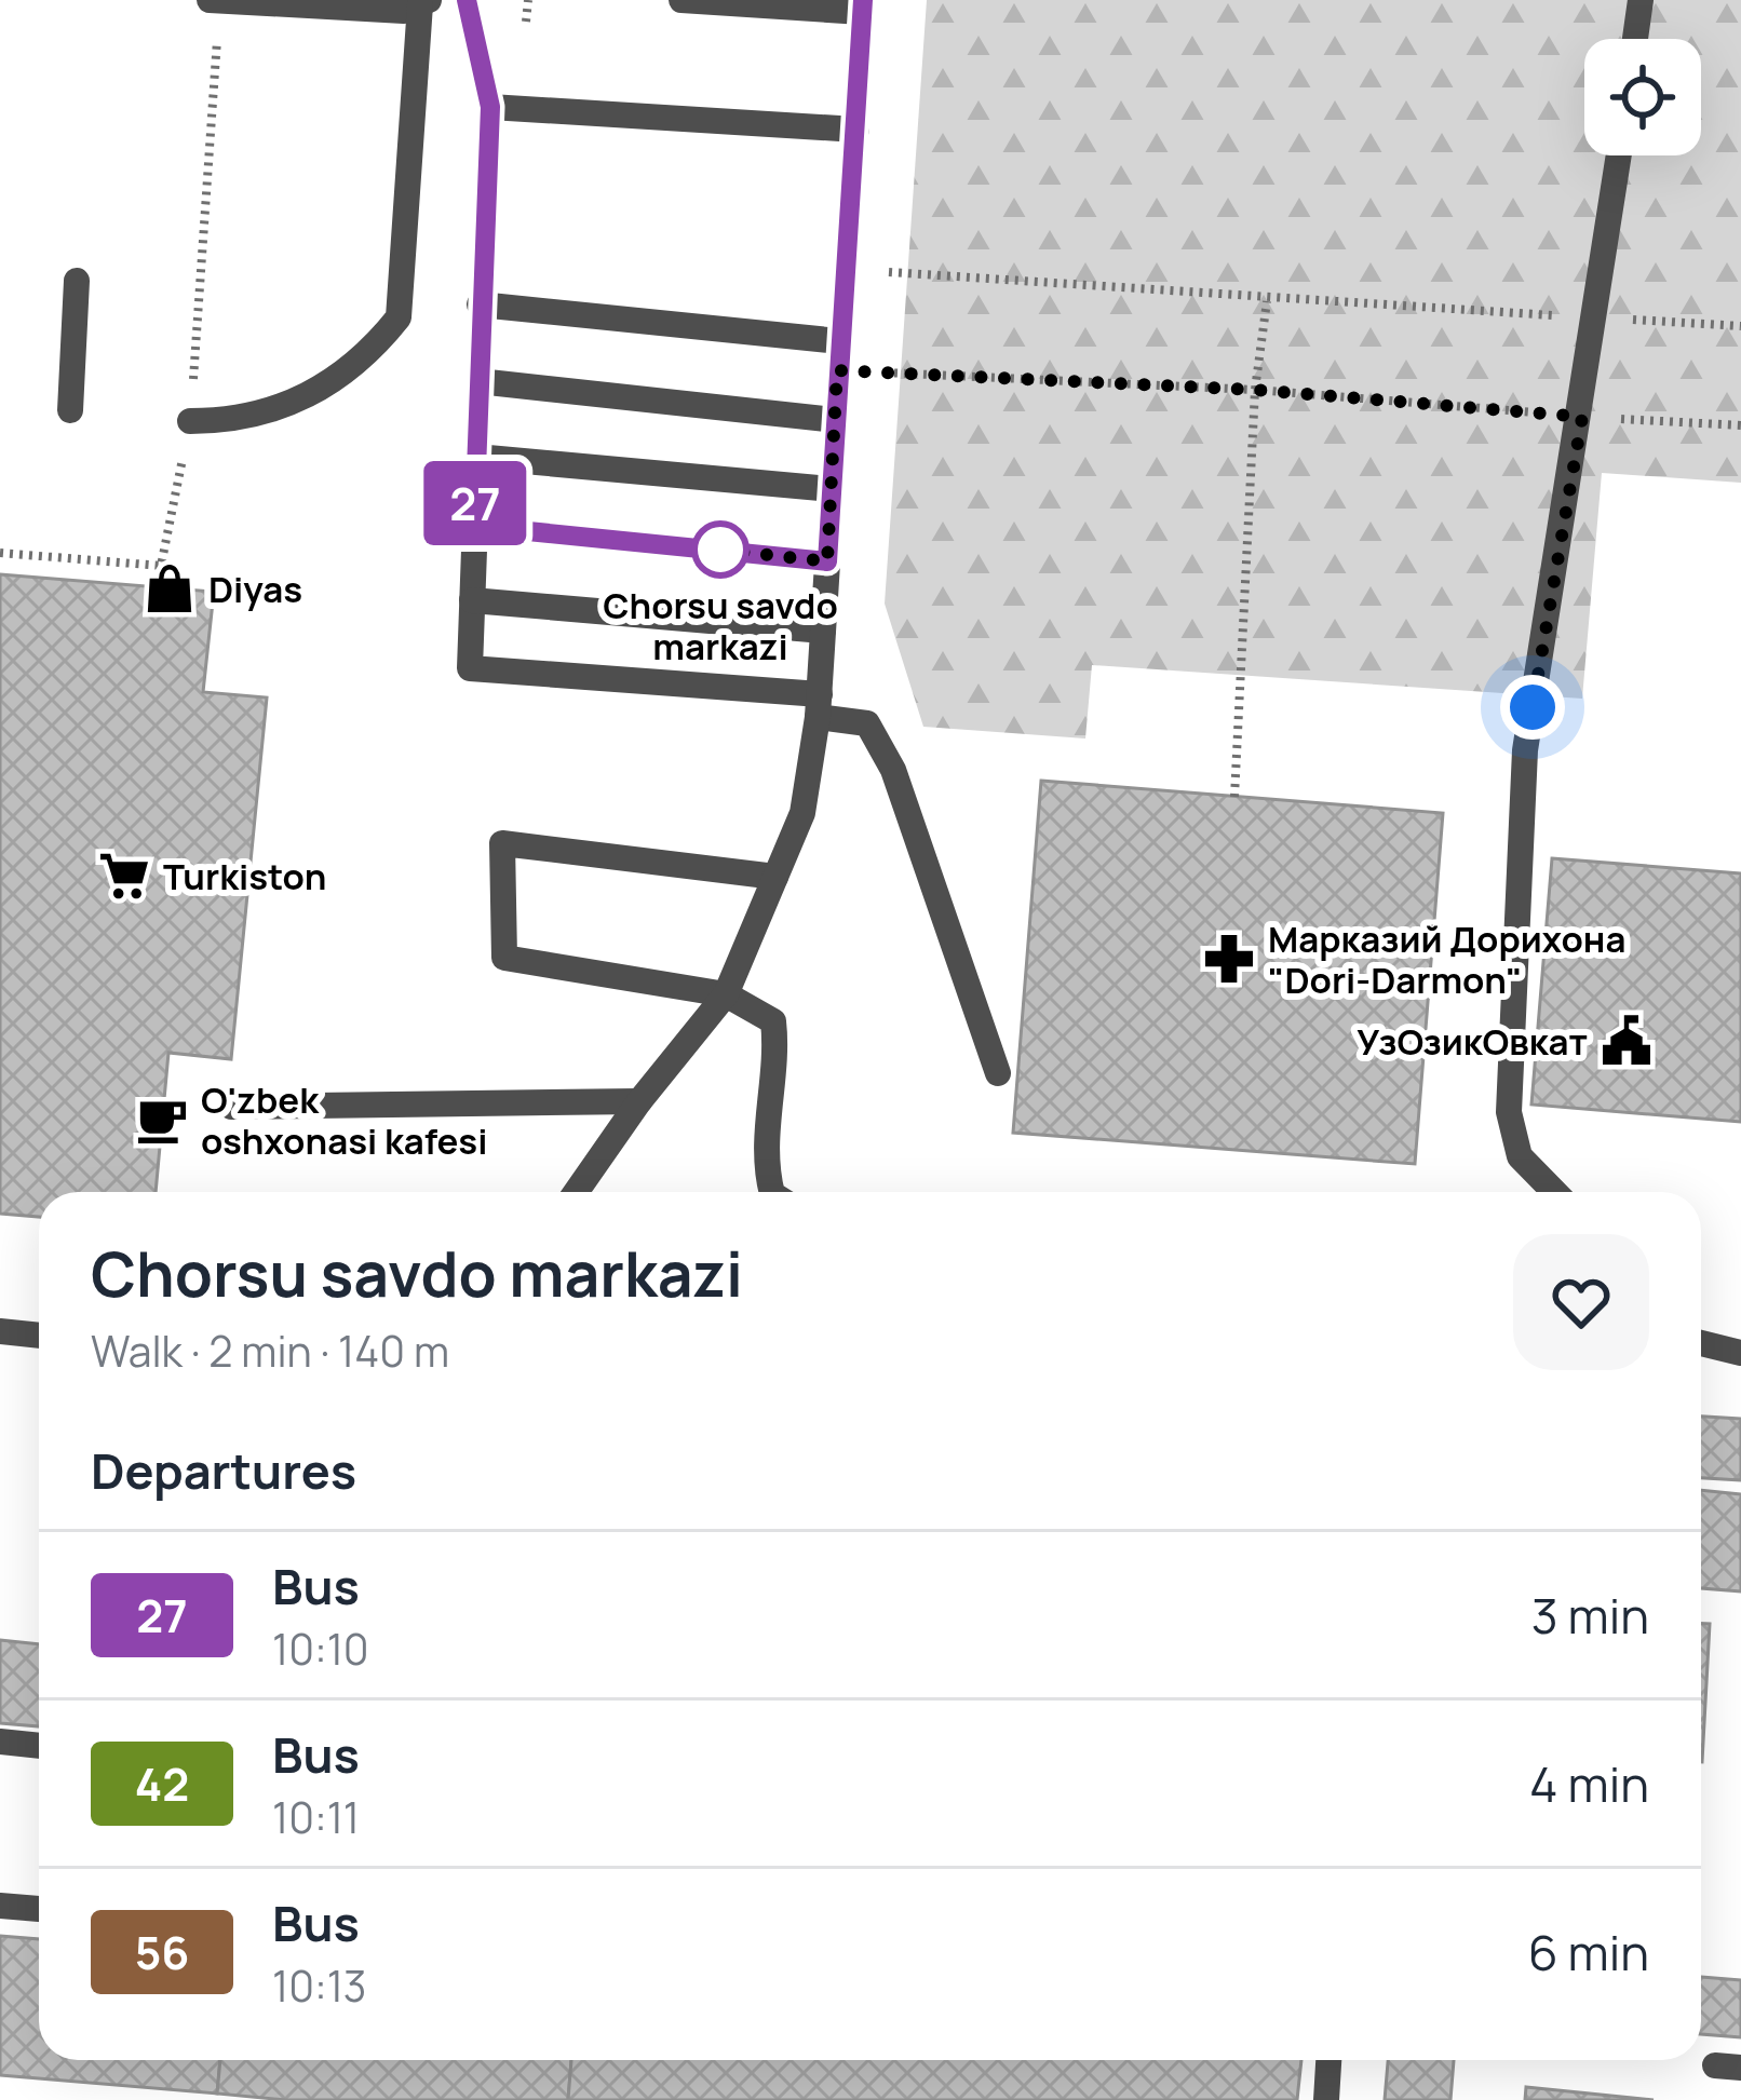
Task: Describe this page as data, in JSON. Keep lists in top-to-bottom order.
{
  "places": {
    "other": ["Chorsu savdo markazi"],
    "shop": ["Diyas"],
    "supermarket": ["Turkiston"],
    "pharmacy": ["Марказий Дорихона \"Dori-Darmon\""],
    "public building": ["УзОзикОвкат"],
    "cafe": ["O'zbek oshxonasi kafesi"]
  },
  "lines": ["bus line 27"],
  "page": {
    "on_map": "27",
    "heading": [
      ["Chorsu savdo markazi", "Walk · 2 min · 140 m"],
      "Departures"
    ],
    "list": [
      {
        "mark": "27",
        "name": "Bus",
        "note": "10:10",
        "value": "3 min"
      },
      {
        "mark": "42",
        "name": "Bus",
        "note": "10:11",
        "value": "4 min"
      },
      {
        "mark": "56",
        "name": "Bus",
        "note": "10:13",
        "value": "6 min"
      }
    ]
  }
}
